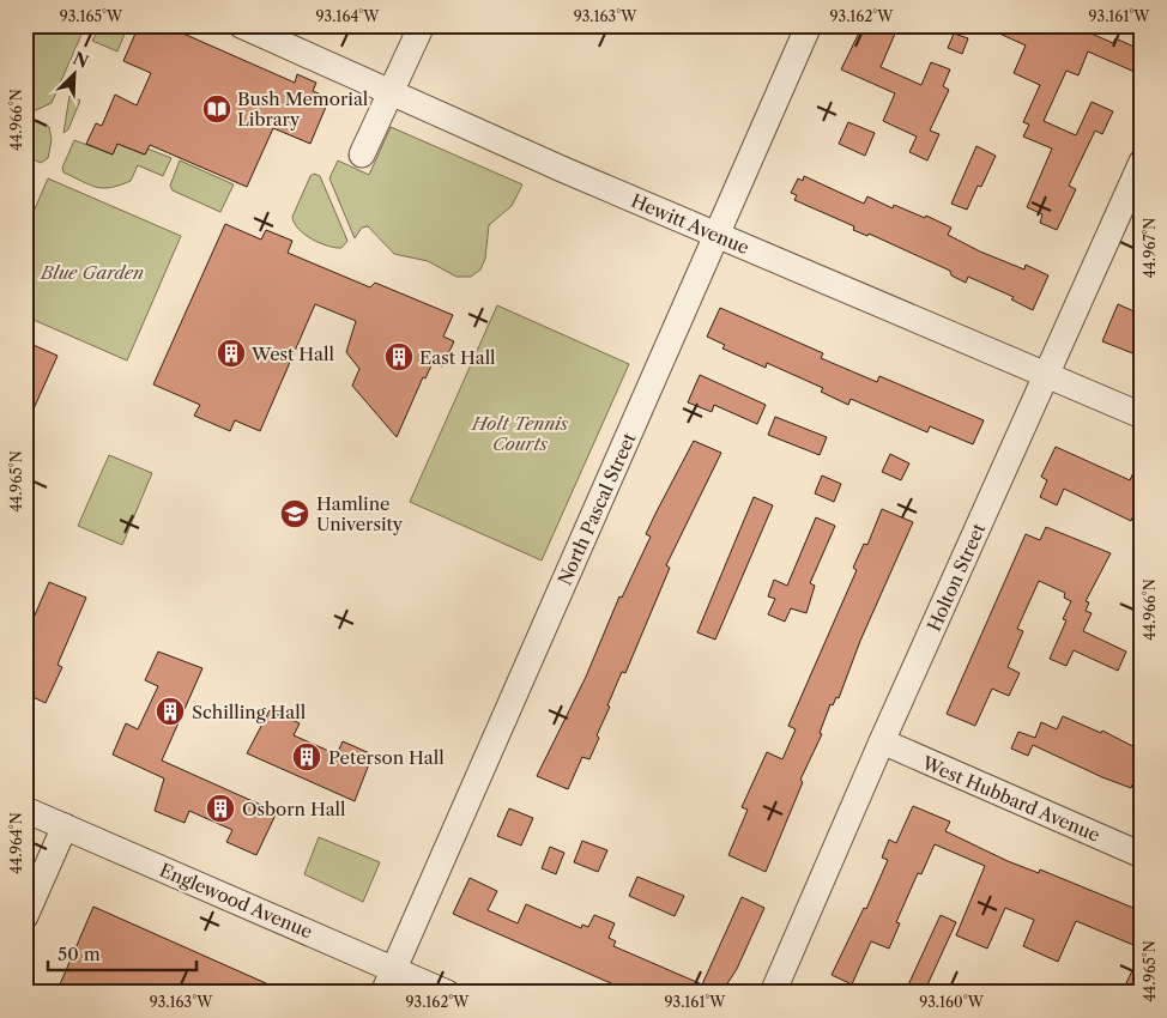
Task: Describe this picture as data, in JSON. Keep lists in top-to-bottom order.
{
  "streets": {
    "street": [
      "Hewitt Avenue",
      "North Pascal Street",
      "Holton Street",
      "West Hubbard Avenue",
      "Englewood Avenue"
    ]
  },
  "crossings": [
    ["Hewitt Avenue", "North Pascal Street"],
    ["Hewitt Avenue", "Holton Street"],
    ["North Pascal Street", "Englewood Avenue"],
    ["Holton Street", "West Hubbard Avenue"]
  ],
  "parks": ["Blue Garden", "Holt Tennis Courts"],
  "places": {
    "library": ["Bush Memorial Library"],
    "building": [
      "West Hall",
      "East Hall",
      "Schilling Hall",
      "Peterson Hall",
      "Osborn Hall"
    ],
    "school or university": ["Hamline University"]
  },
  "scale_bar": "50 m",
  "north": "top right",
  "coordinates": [
    "93.165°W",
    "93.164°W",
    "93.163°W",
    "93.162°W",
    "93.161°W",
    "44.966°N",
    "44.967°N",
    "44.965°N",
    "44.964°N",
    "93.160°W"
  ]
}
